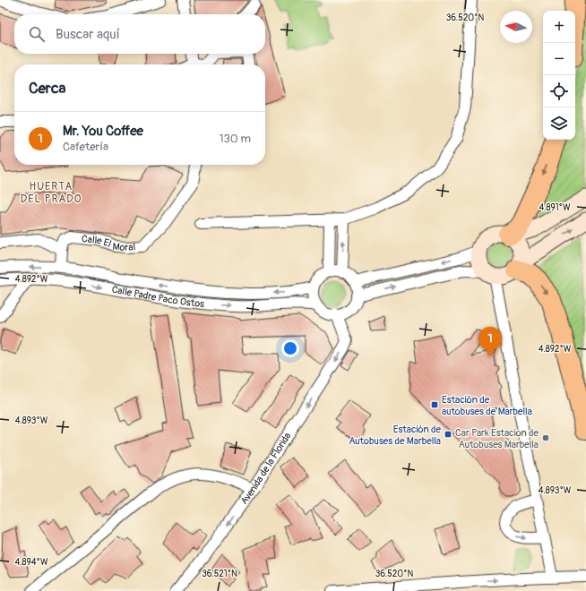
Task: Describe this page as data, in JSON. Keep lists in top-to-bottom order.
{
  "streets": {
    "street": ["Calle El Moral", "Calle Padre Paco Ostos", "Avenida de la Florida"]
  },
  "crossings": [
    ["Calle Padre Paco Ostos", "Avenida de la Florida"]
  ],
  "one_way": ["Avenida de la Florida"],
  "districts": ["HUERTA DEL PRADO"],
  "places": {
    "transit": ["Estación de autobuses de Marbella", "Estación de Autobuses de Marbella"],
    "other": ["Car Park Estacion de Autobuses Marbella"]
  },
  "north": "left",
  "page": {
    "map_buttons": ["+", "−"],
    "search": "Buscar aquí",
    "heading": "Cerca",
    "list": [
      {
        "mark": "1",
        "name": "Mr. You Coffee",
        "note": "Cafetería",
        "value": "130 m"
      }
    ],
    "pins": "1"
  },
  "coordinates": [
    "36.520°N",
    "4.891°W",
    "4.892°W",
    "4.893°W",
    "4.894°W",
    "36.521°N"
  ]
}
